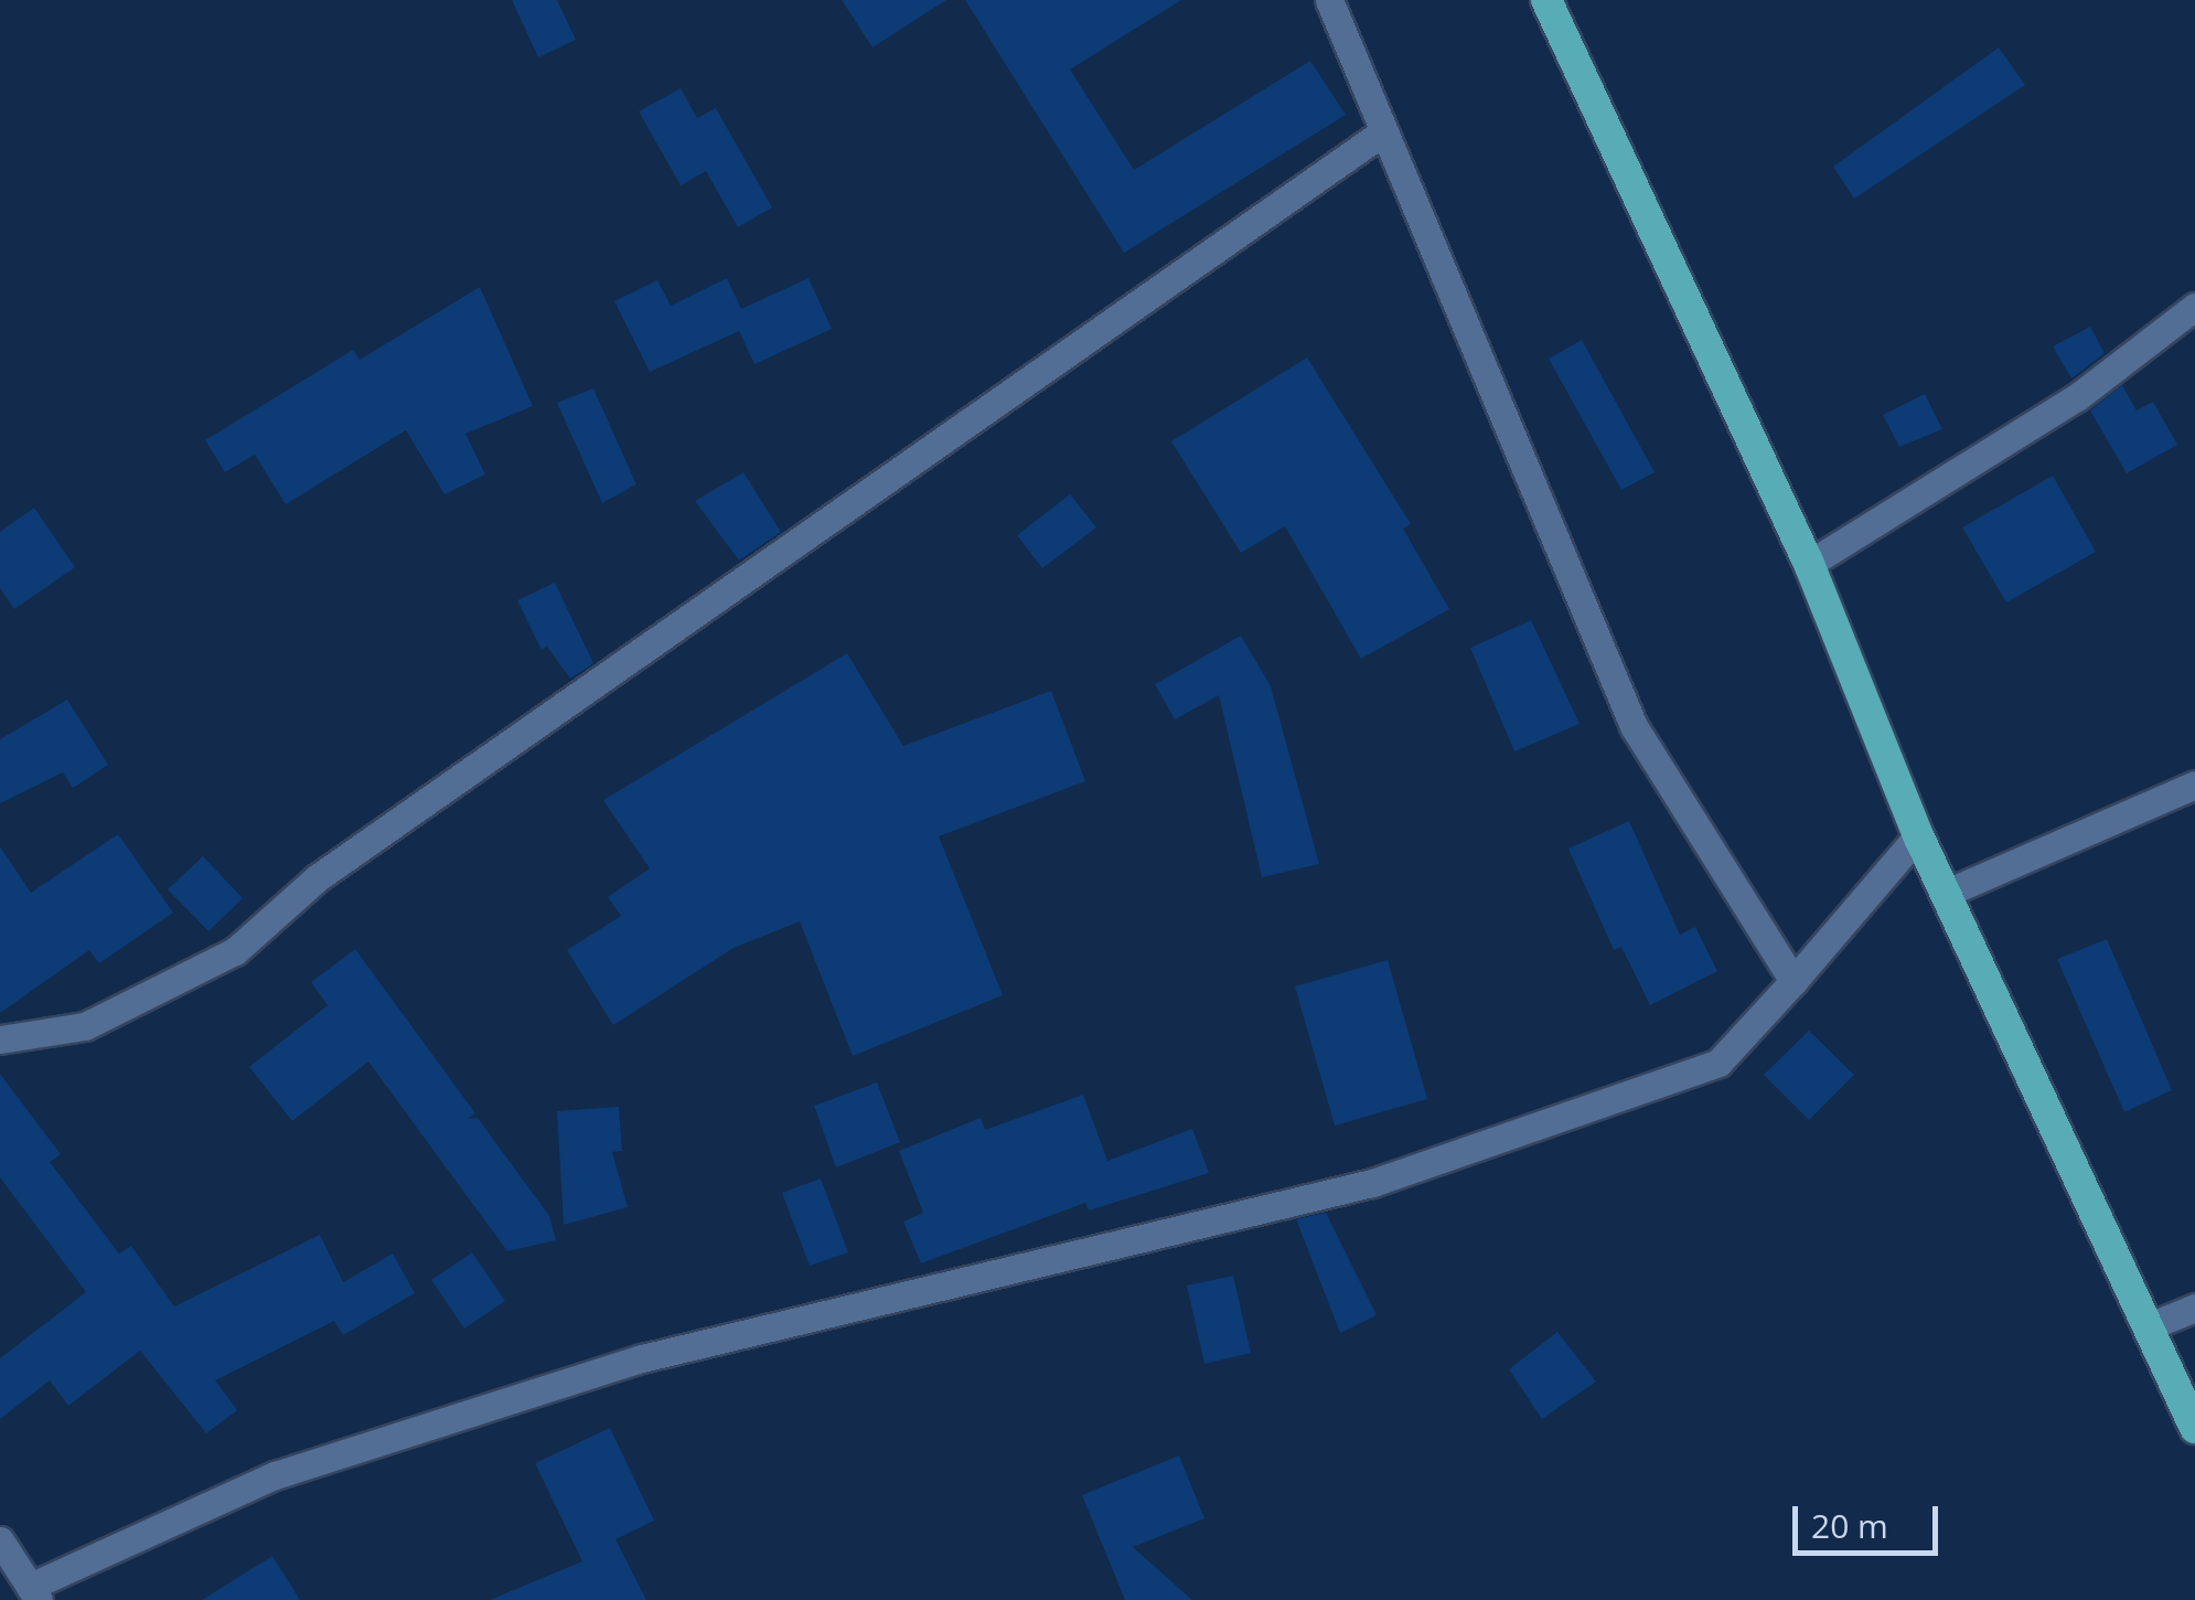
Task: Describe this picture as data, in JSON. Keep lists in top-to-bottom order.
{
  "scale_bar": "20 m"
}
